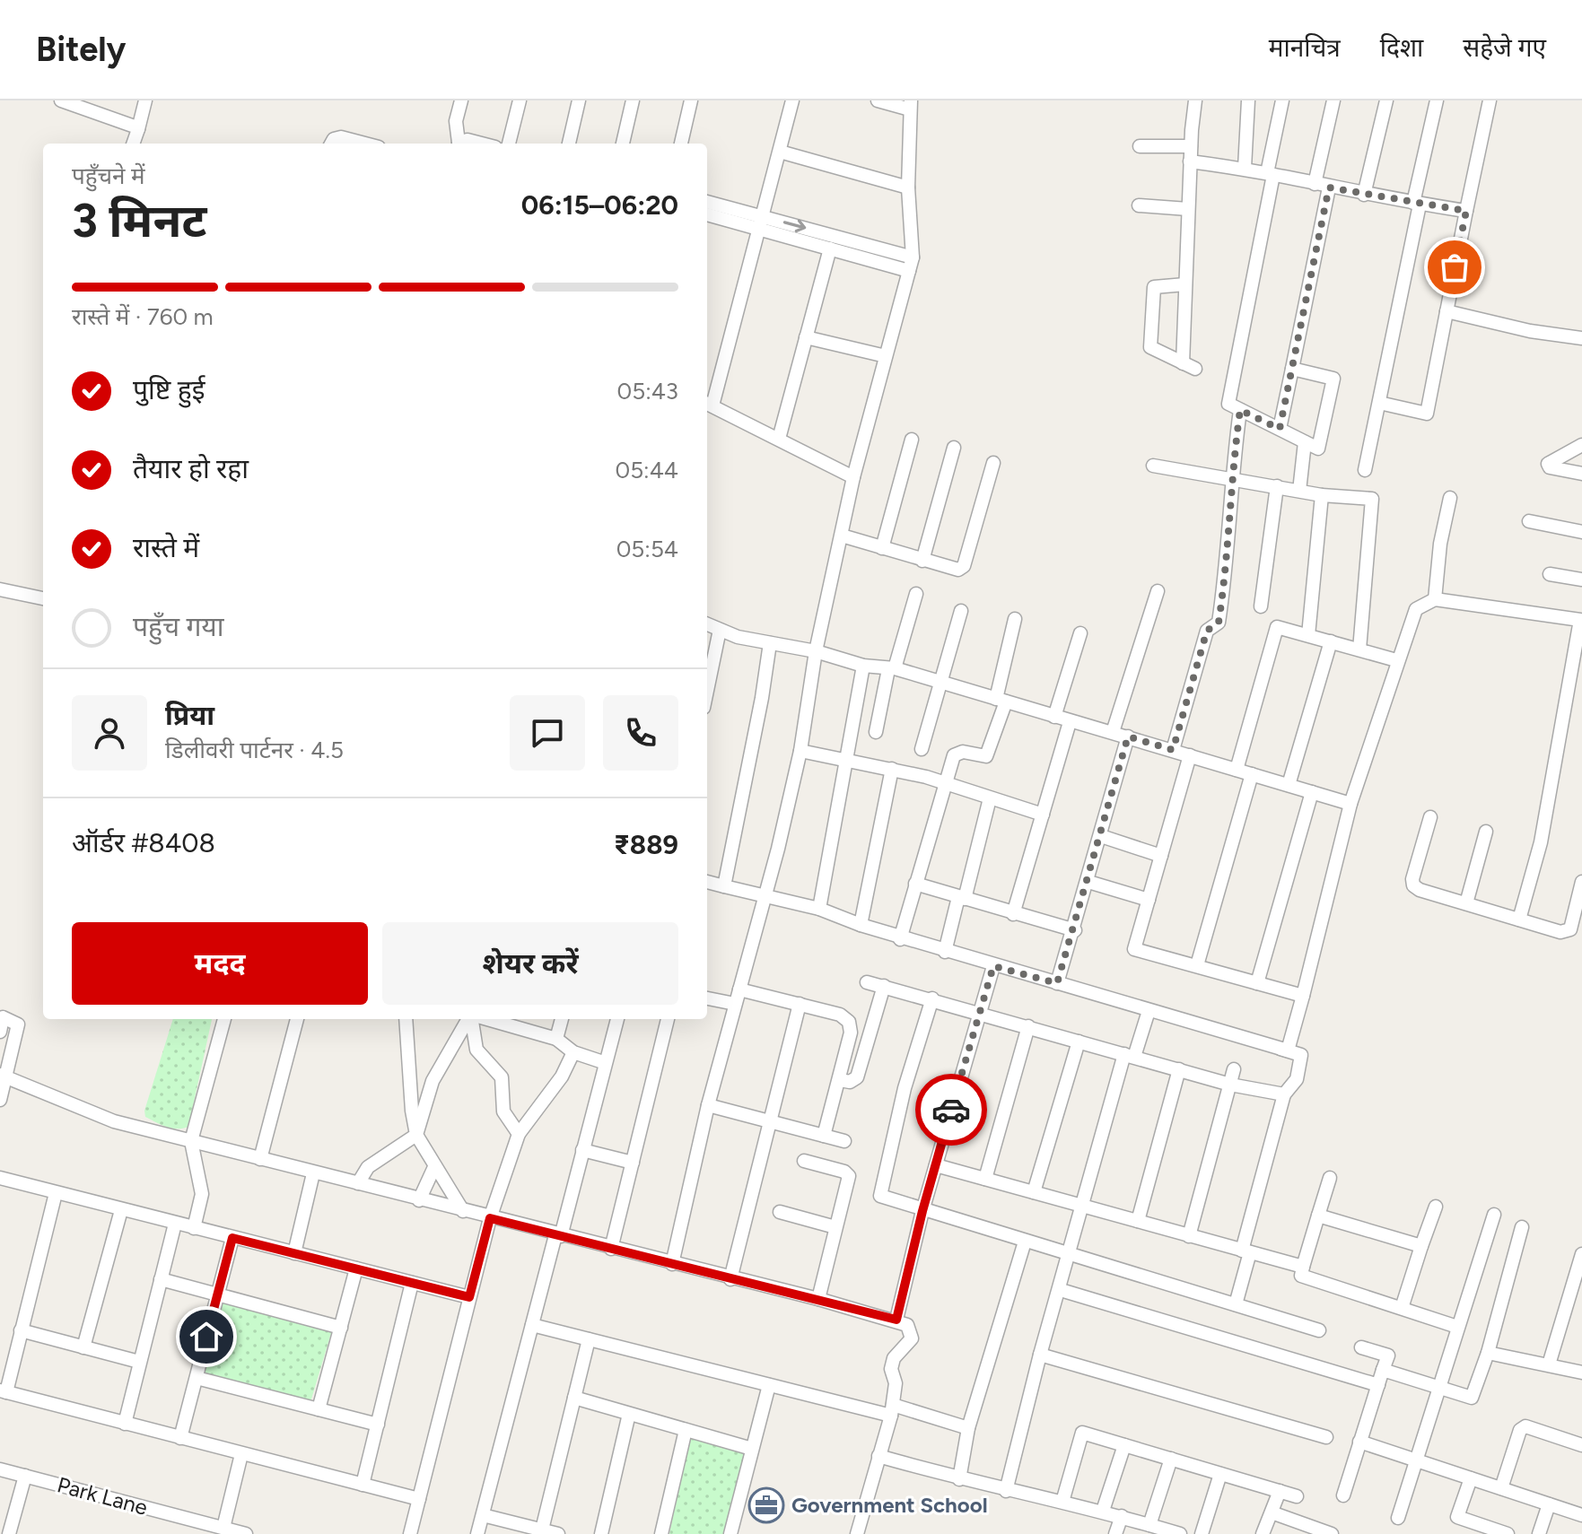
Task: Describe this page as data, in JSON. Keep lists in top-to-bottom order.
{
  "streets": {
    "street": ["Park Lane"]
  },
  "places": {
    "office": ["Government School"]
  },
  "page": {
    "header": "Bitely",
    "nav": ["मानचित्र", "दिशा", "सहेजे गए"],
    "heading": ["3 मिनट", "पहुँचने में", "06:15–06:20"],
    "panel": [
      "प्रिया",
      "डिलीवरी पार्टनर · 4.5",
      "ऑर्डर #8408",
      "₹889"
    ],
    "bar": "रास्ते में · 760 m",
    "list": [
      ["पुष्टि हुई", "05:43"],
      ["तैयार हो रहा", "05:44"],
      ["रास्ते में", "05:54"],
      "पहुँच गया"
    ],
    "buttons": ["मदद", "शेयर करें"]
  }
}
